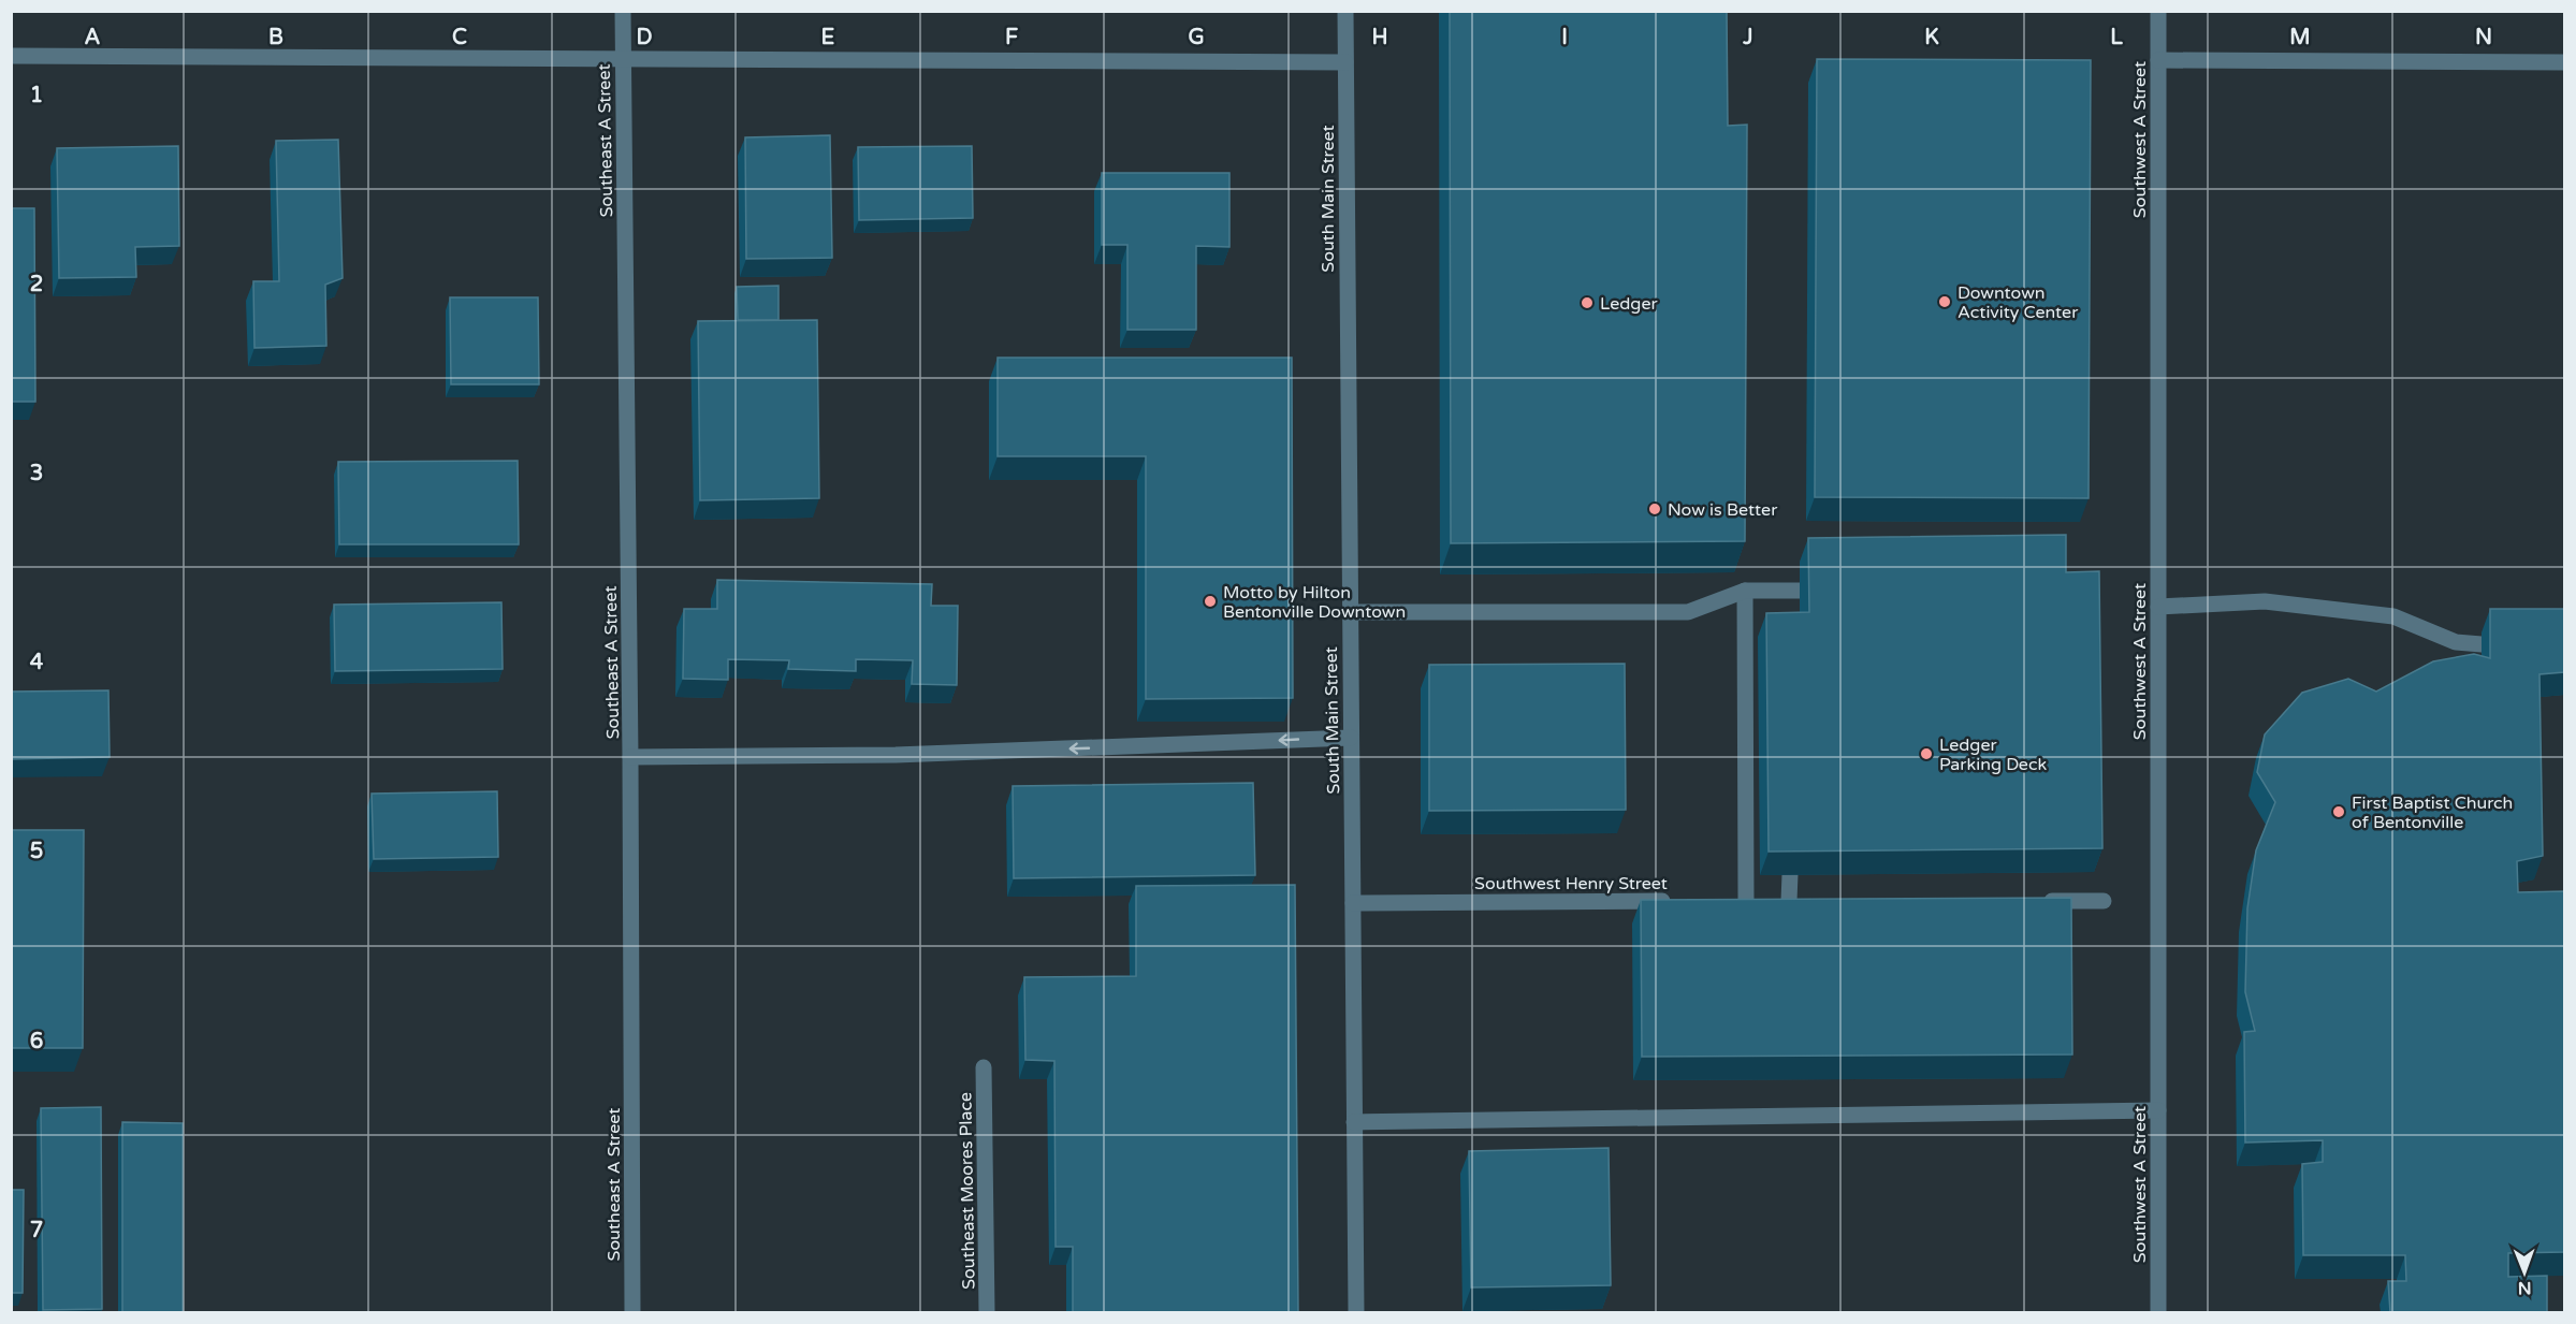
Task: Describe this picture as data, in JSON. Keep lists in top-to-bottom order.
{
  "streets": {
    "street": [
      "Southwest A Street",
      "Southeast A Street",
      "South Main Street",
      "Southwest Henry Street",
      "Southeast Moores Place"
    ]
  },
  "crossings": [
    ["South Main Street", "Southwest Henry Street"]
  ],
  "places": [
    "Downtown Activity Center",
    "Ledger",
    "Now is Better",
    "Motto by Hilton Bentonville Downtown",
    "Ledger Parking Deck",
    "First Baptist Church of Bentonville"
  ],
  "north": "bottom",
  "grid": {
    "columns": [
      "A",
      "B",
      "C",
      "D",
      "E",
      "F",
      "G",
      "H",
      "I",
      "J",
      "K",
      "L",
      "M",
      "N"
    ],
    "rows": [
      "1",
      "2",
      "3",
      "4",
      "5",
      "6",
      "7"
    ]
  }
}
